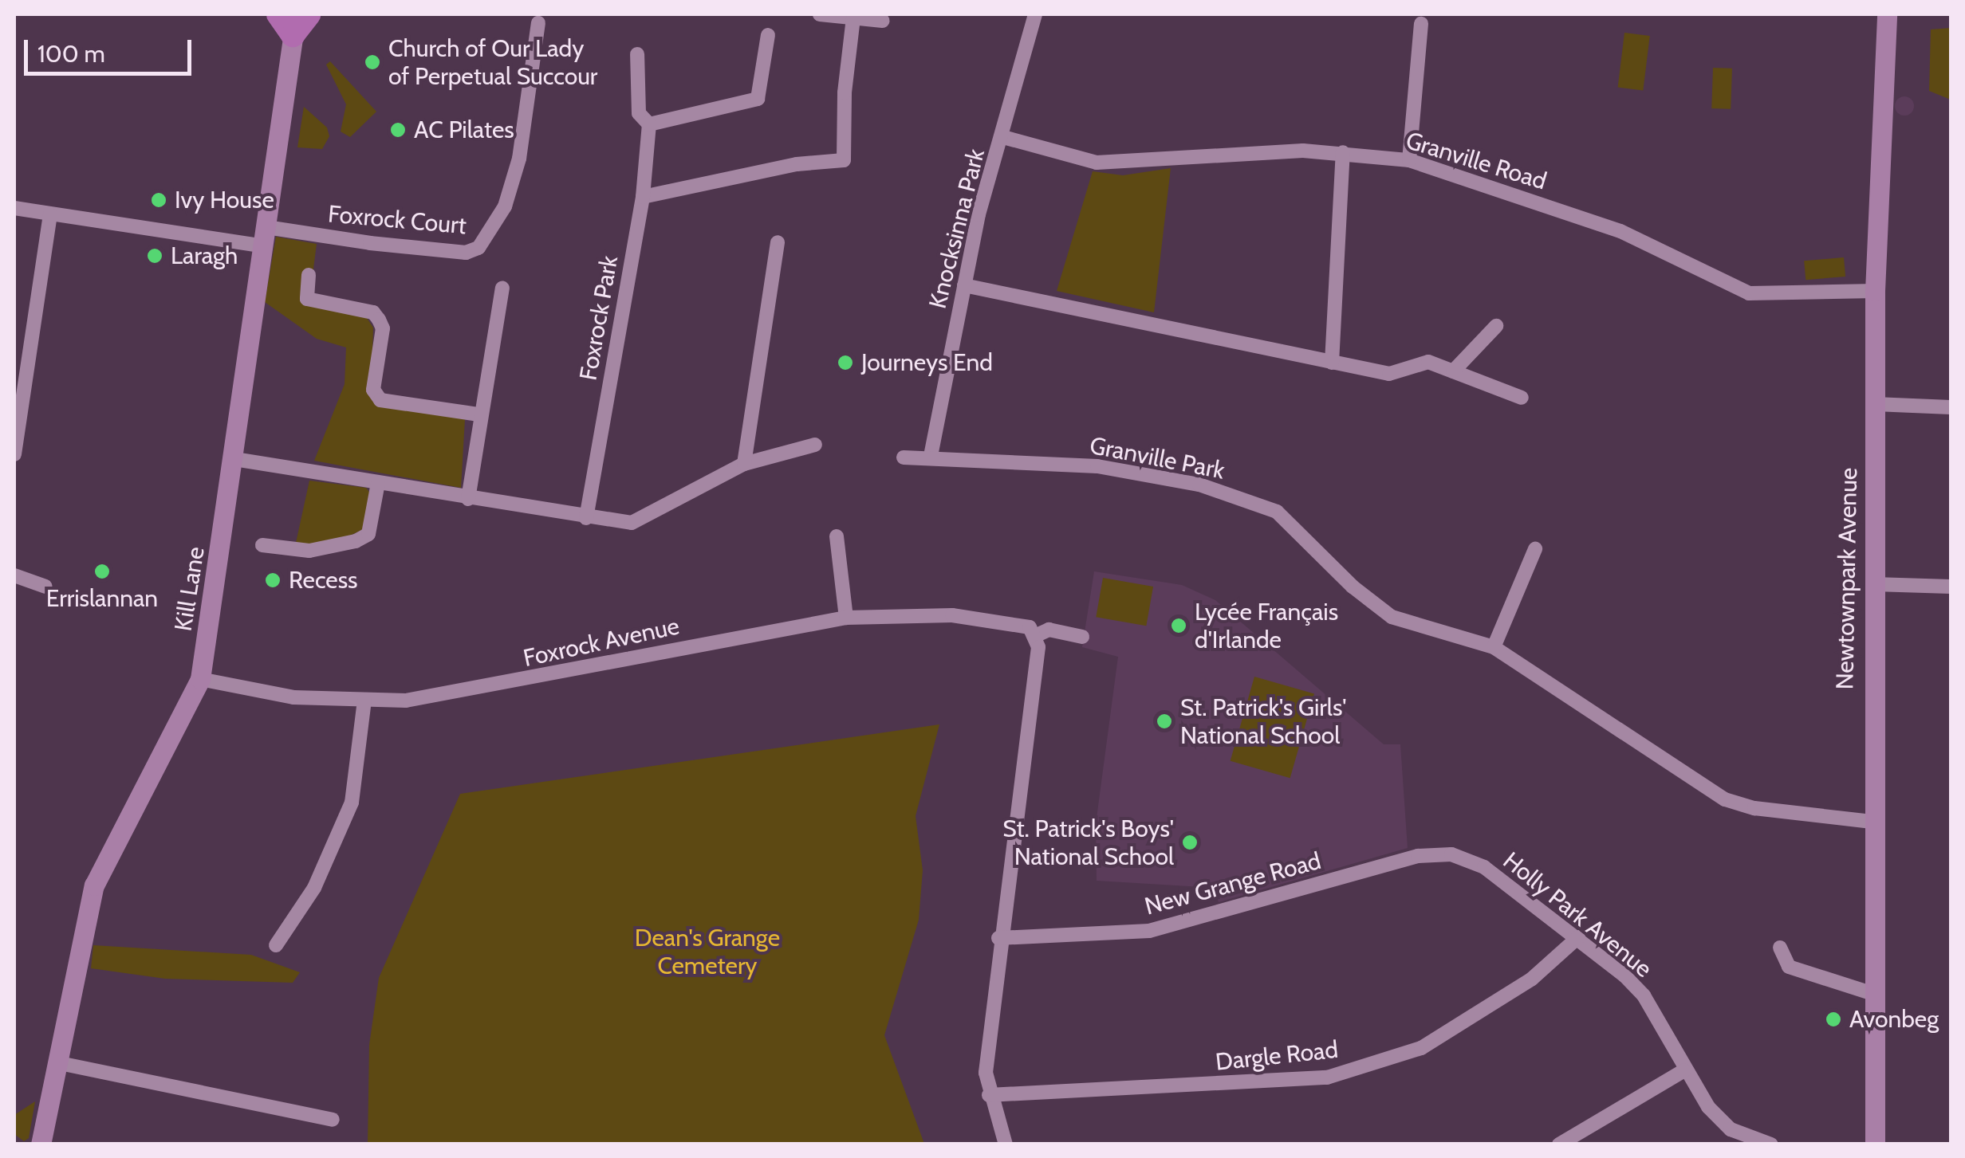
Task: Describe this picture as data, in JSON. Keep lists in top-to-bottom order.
{
  "streets": {
    "main road": ["Newtownpark Avenue", "Kill Lane"],
    "street": [
      "Granville Road",
      "Foxrock Court",
      "Knocksinna Park",
      "Foxrock Park",
      "Granville Park",
      "Foxrock Avenue",
      "New Grange Road",
      "Holly Park Avenue",
      "Dargle Road"
    ]
  },
  "crossings": [
    ["Granville Road", "Knocksinna Park"],
    ["Granville Road", "Newtownpark Avenue"],
    ["Foxrock Court", "Kill Lane"],
    ["Knocksinna Park", "Granville Park"],
    ["Granville Park", "Newtownpark Avenue"],
    ["Kill Lane", "Foxrock Avenue"],
    ["New Grange Road", "Holly Park Avenue"],
    ["Holly Park Avenue", "Dargle Road"]
  ],
  "parks": ["Dean's Grange Cemetery"],
  "places": [
    "Church of Our Lady of Perpetual Succour",
    "AC Pilates",
    "Ivy House",
    "Laragh",
    "Journeys End",
    "Errislannan",
    "Recess",
    "Lycée Français d'Irlande",
    "St. Patrick's Girls' National School",
    "St. Patrick's Boys' National School",
    "Avonbeg"
  ],
  "scale_bar": "100 m"
}
